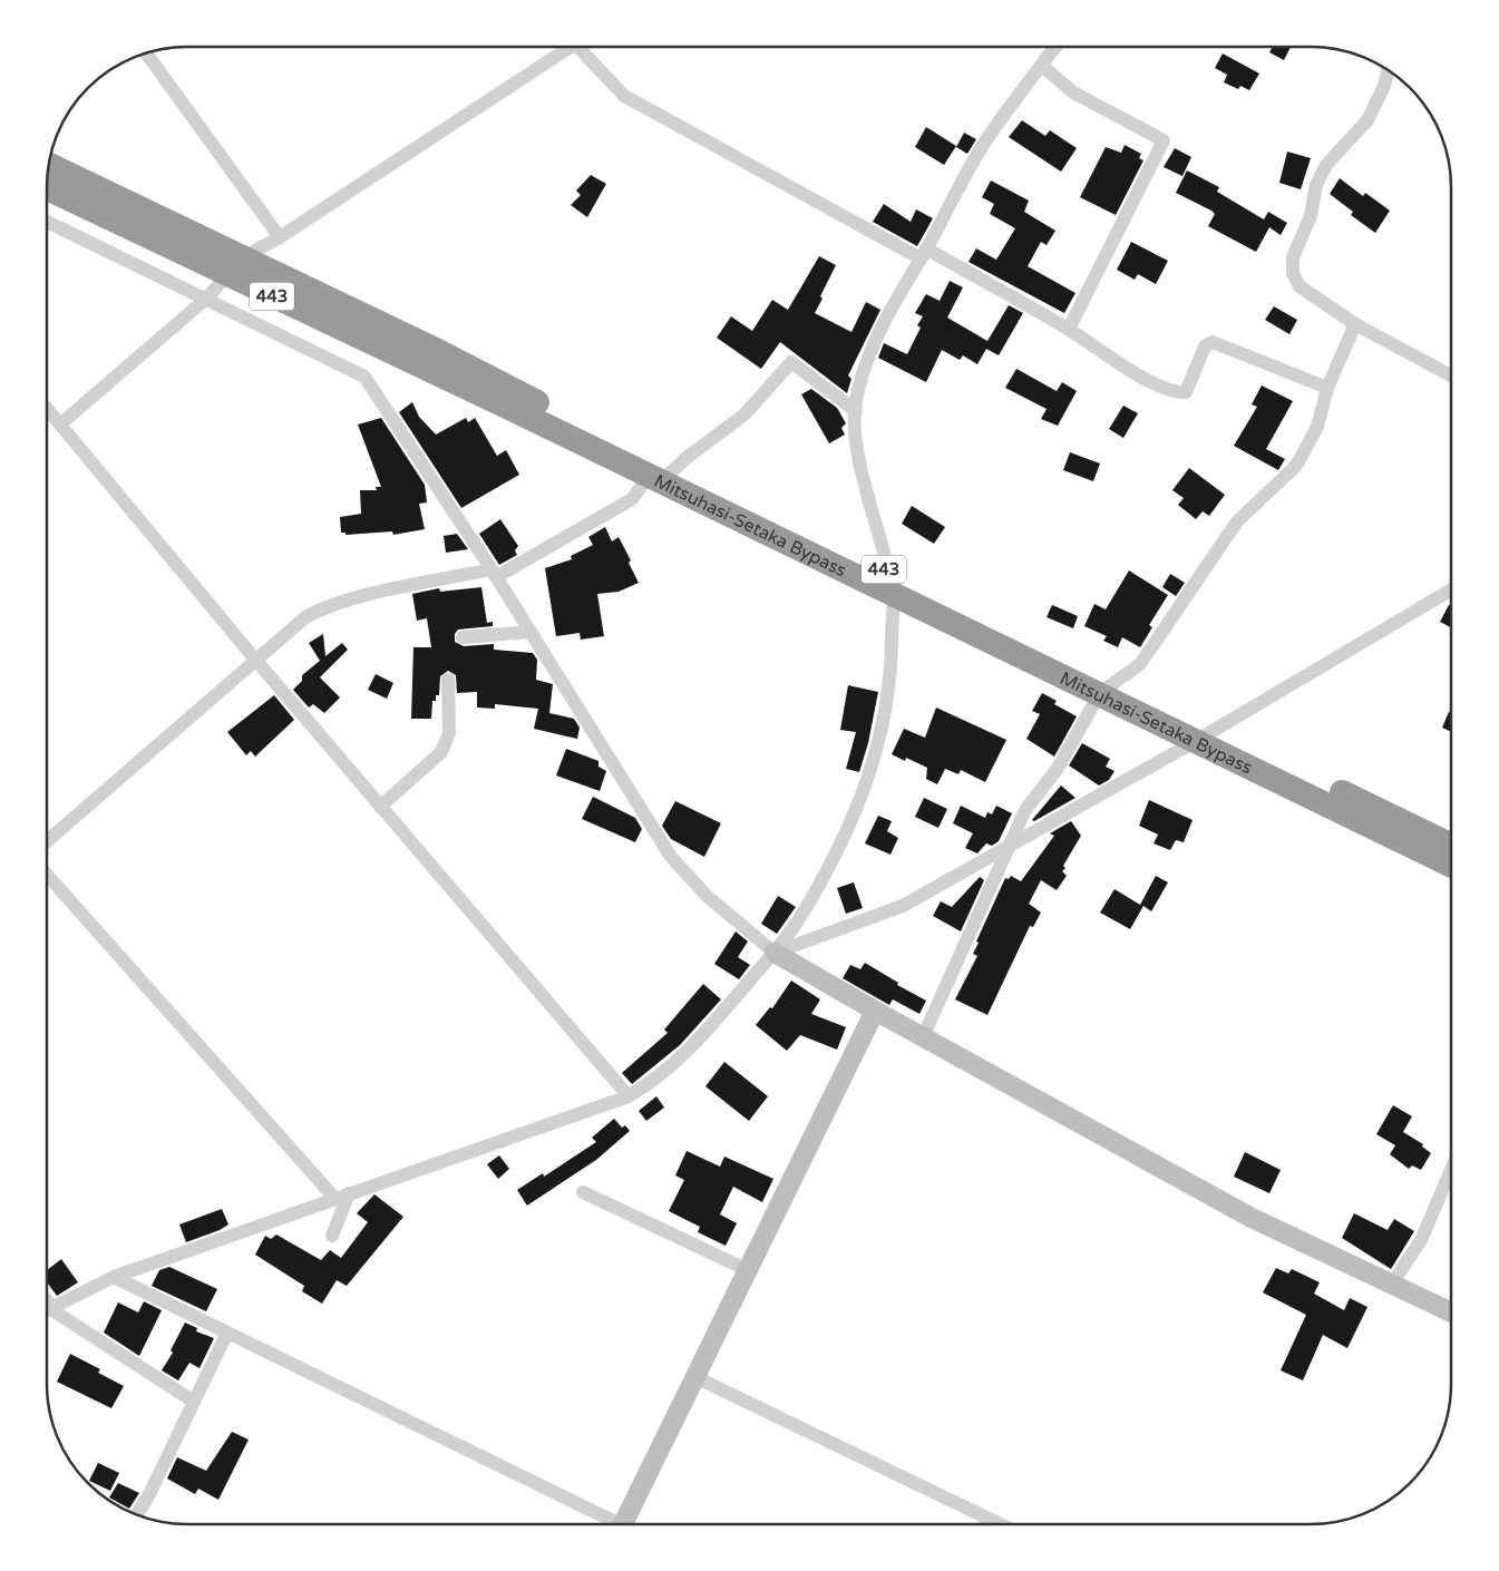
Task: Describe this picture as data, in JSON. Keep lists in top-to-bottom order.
{
  "streets": {
    "highway": ["443", "Mitsuhasi-Setaka Bypass"]
  }
}
